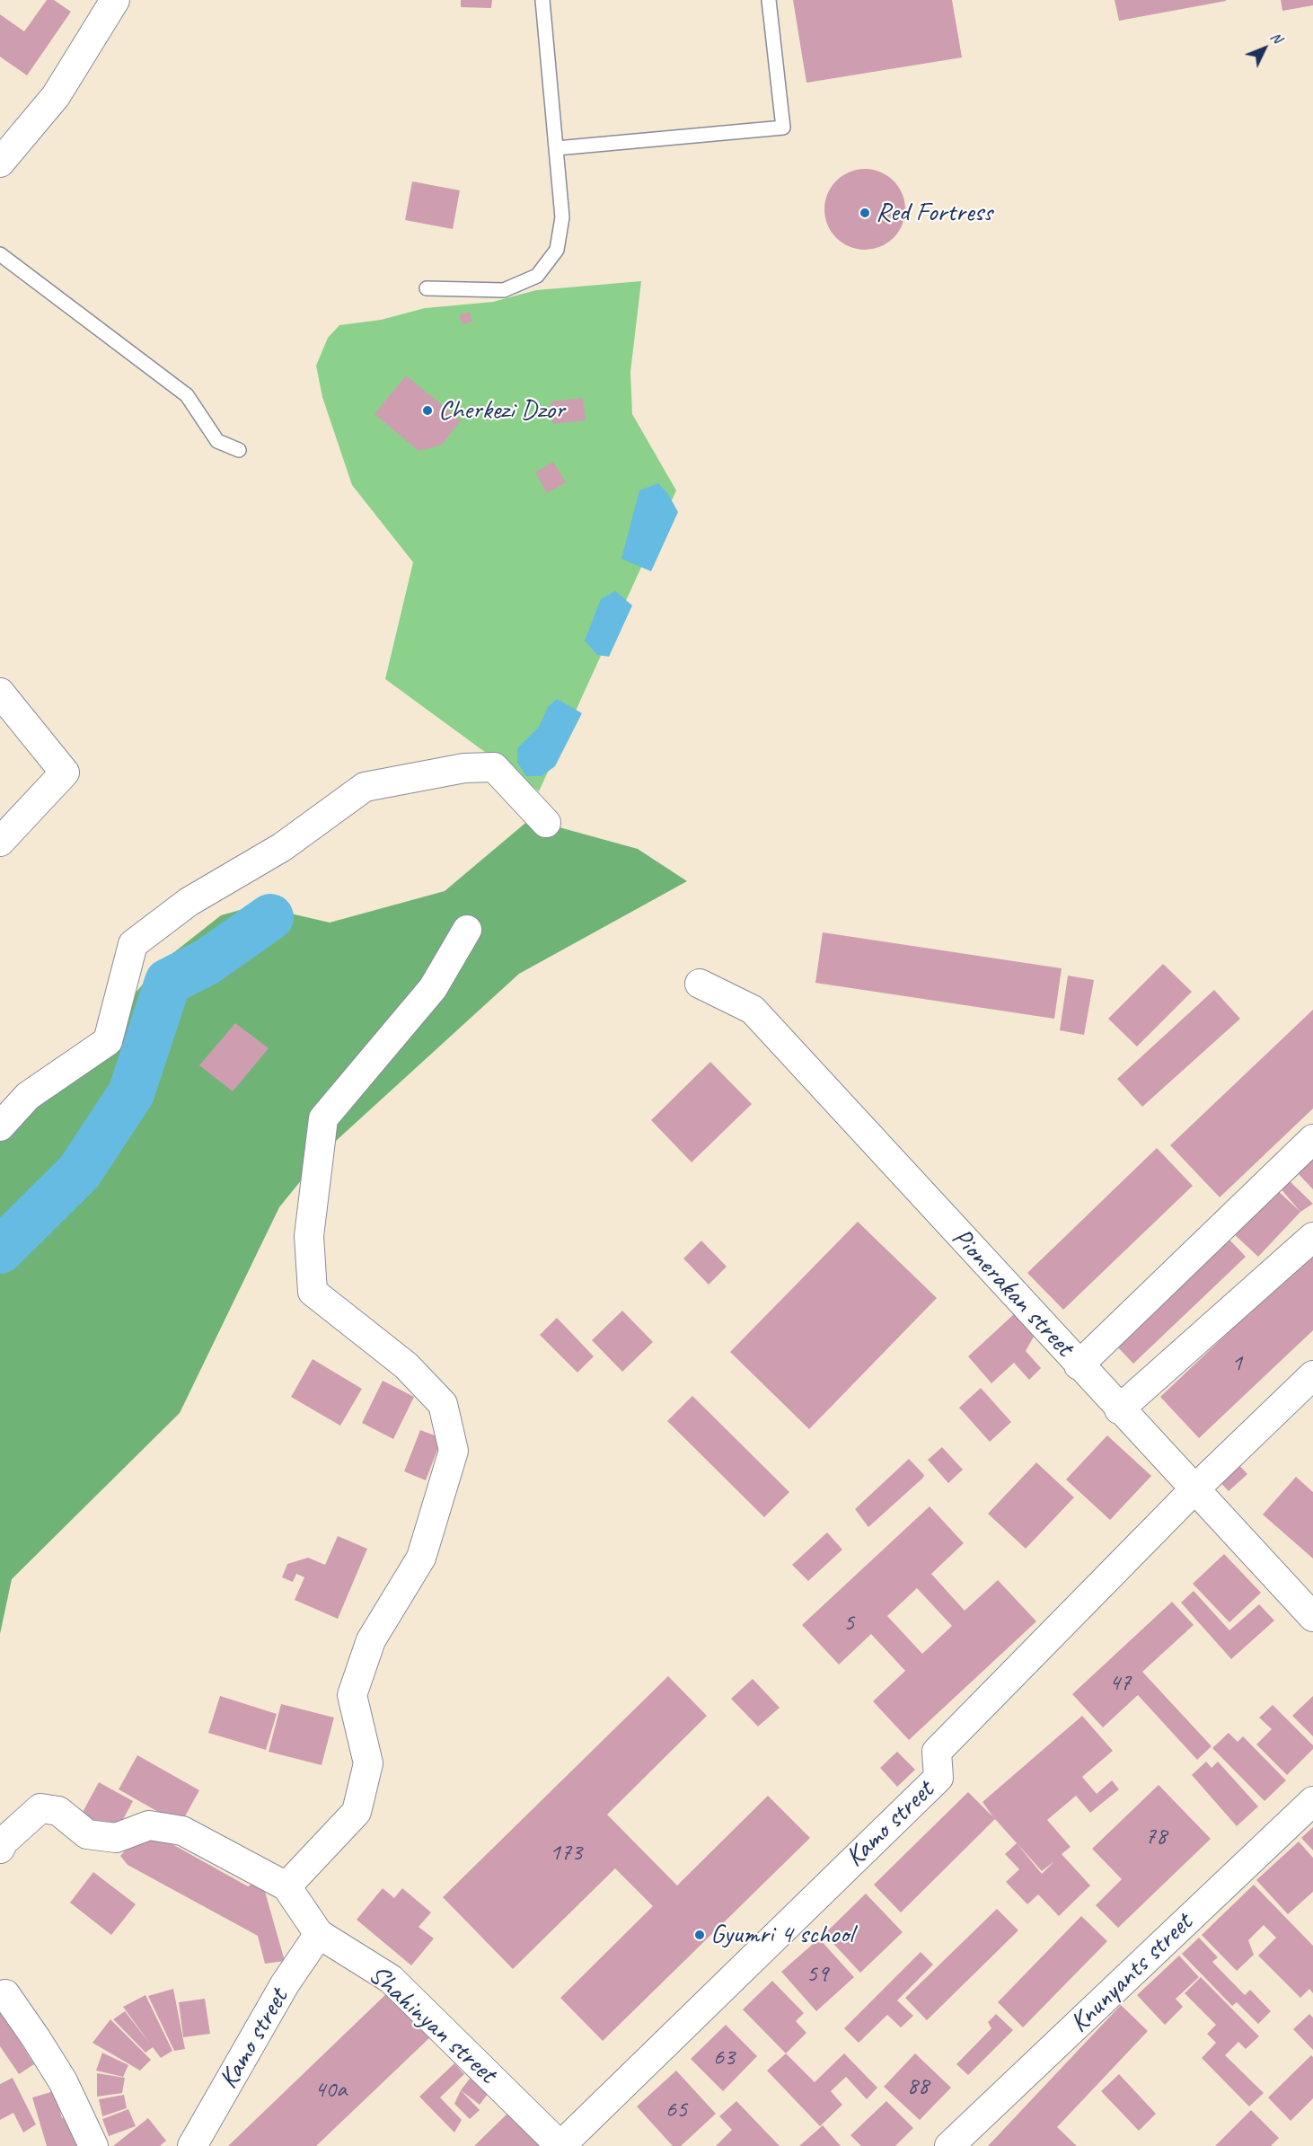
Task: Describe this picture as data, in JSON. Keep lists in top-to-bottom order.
{
  "streets": {
    "street": [
      "Pionerakan street",
      "Kamo street",
      "Knunyants street",
      "Shahinyan street"
    ]
  },
  "crossings": [
    ["Pionerakan street", "Kamo street"],
    ["Kamo street", "Shahinyan street"]
  ],
  "places": ["Red Fortress", "Cherkezi Dzor", "Gyumri 4 school"],
  "house_numbers": [
    "1",
    "5",
    "47",
    "78",
    "173",
    "59",
    "63",
    "88",
    "40a",
    "65"
  ],
  "north": "top right"
}
